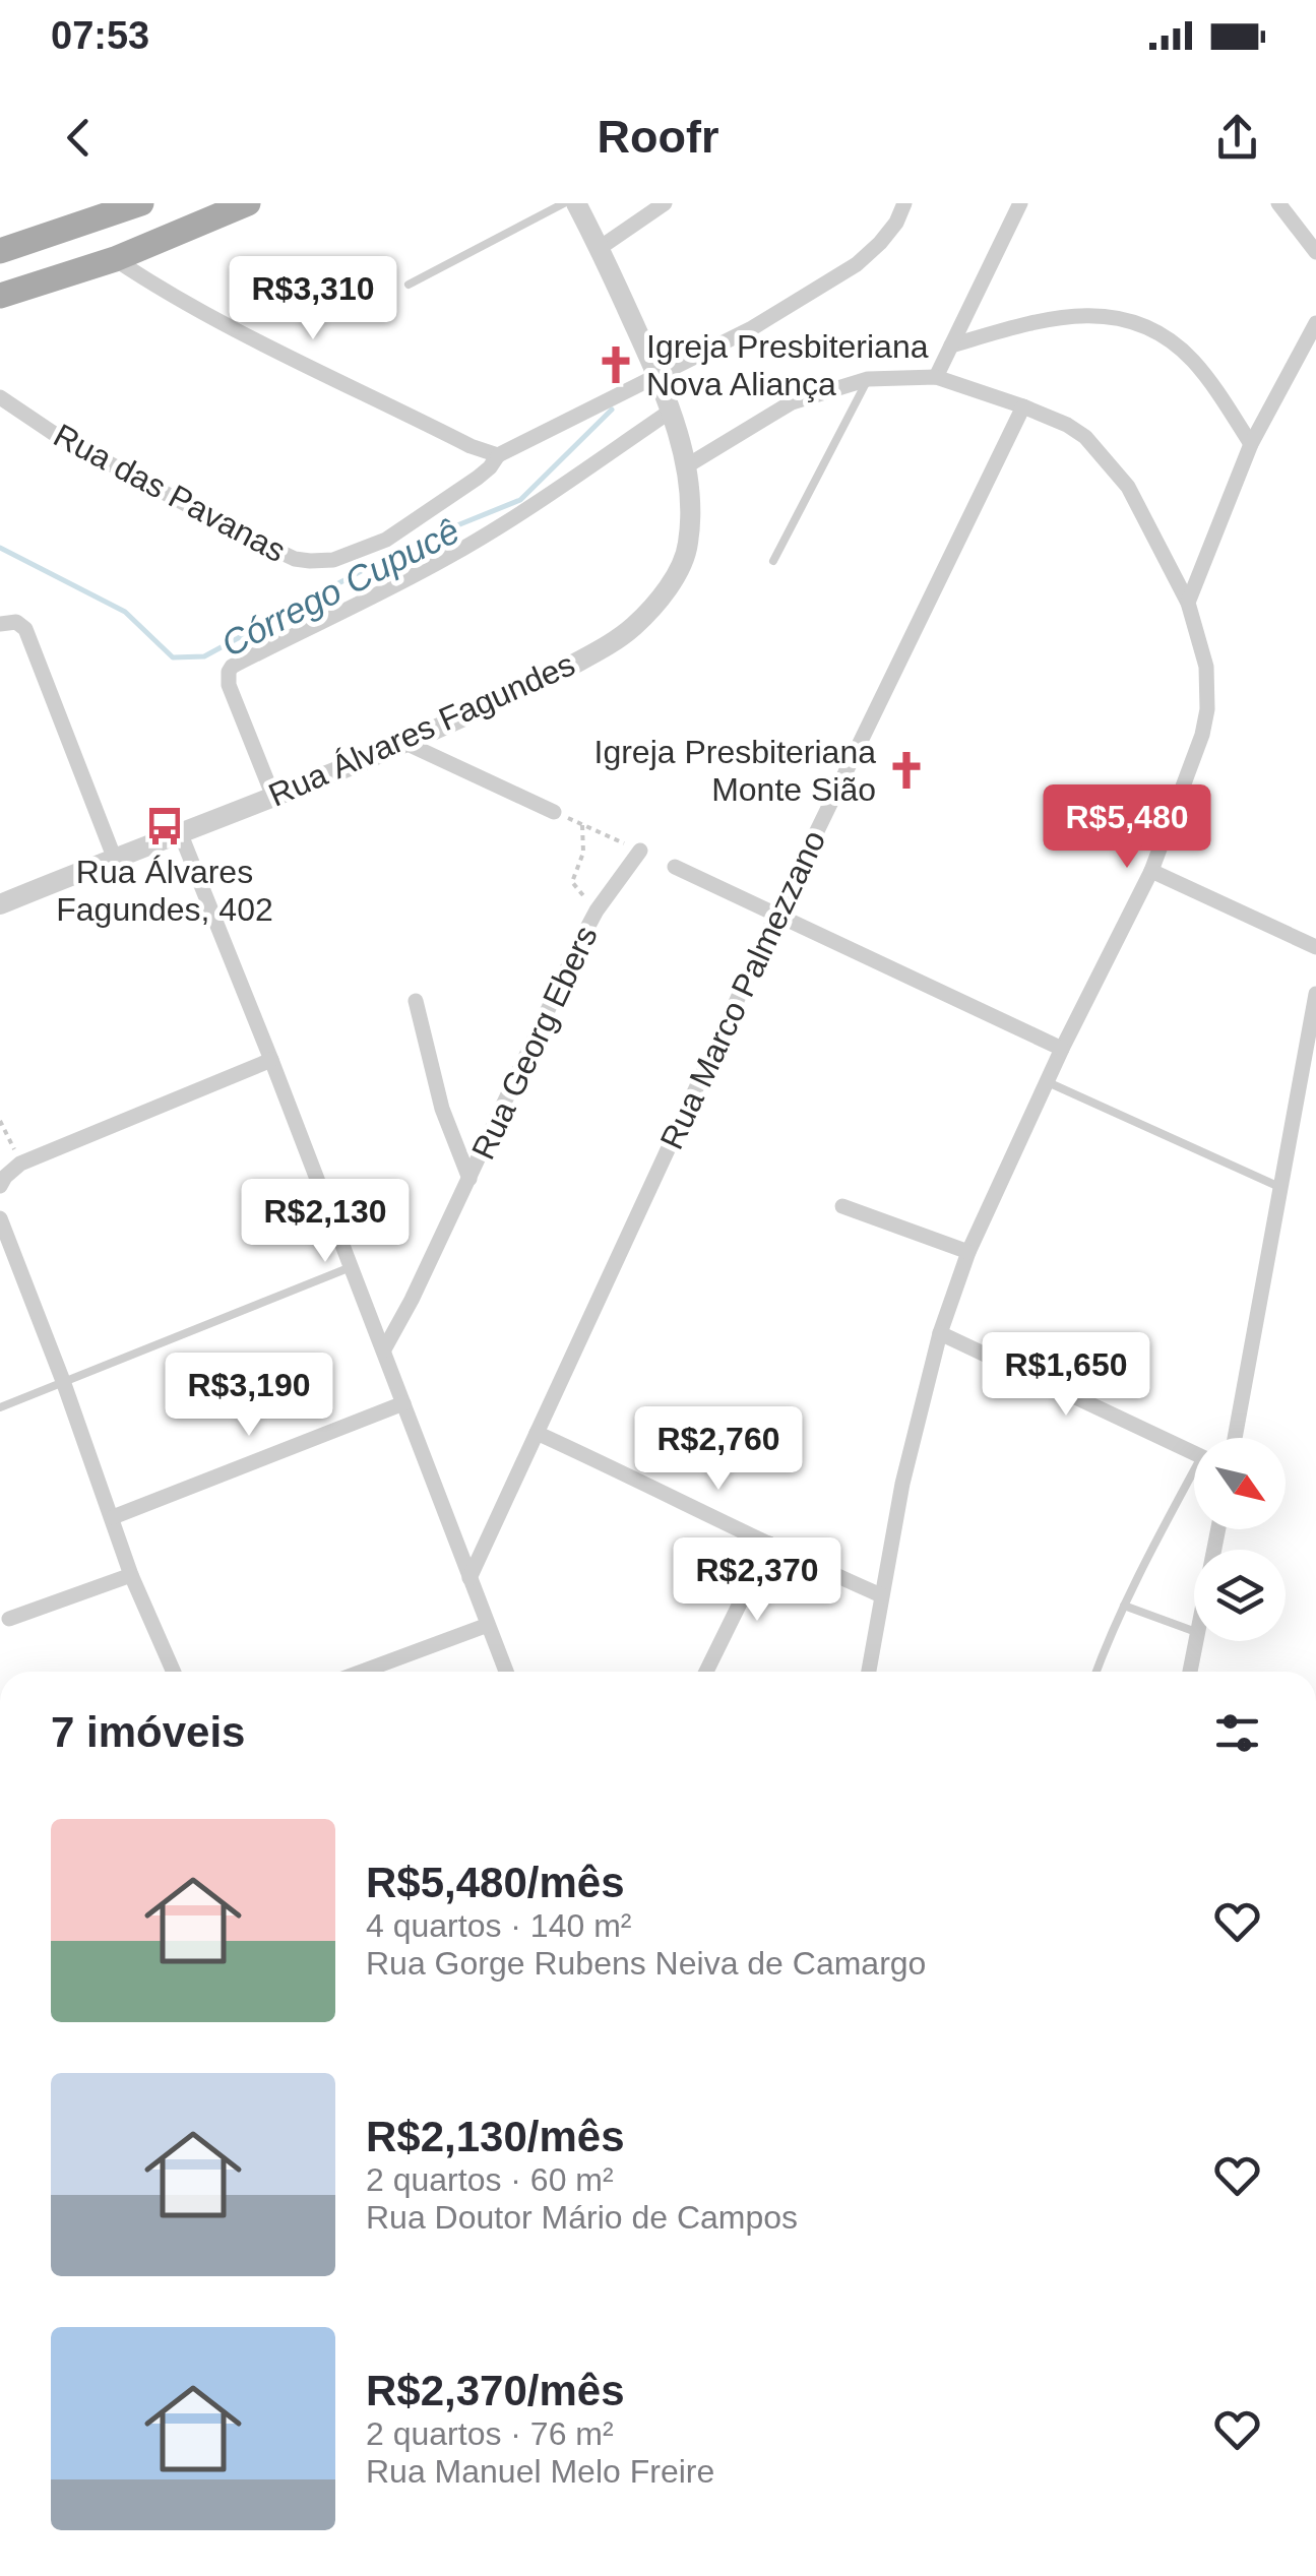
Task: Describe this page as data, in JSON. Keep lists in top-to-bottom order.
{
  "streets": {
    "street": [
      "Rua das Pavanas",
      "Rua Álvares Fagundes",
      "Rua Marco Palmezzano",
      "Rua Georg Ebers"
    ]
  },
  "crossings": [
    ["Rua das Pavanas", "Rua Álvares Fagundes"]
  ],
  "water": ["Córrego Cupucê"],
  "places": {
    "church": ["Igreja Presbiteriana Nova Aliança", "Igreja Presbiteriana Monte Sião"],
    "bus stop": ["Rua Álvares Fagundes, 402"]
  },
  "north": "bottom right",
  "page": {
    "status": "07:53",
    "header": "Roofr",
    "price": [
      "R$3,310",
      "R$5,480",
      "R$2,130",
      "R$1,650",
      "R$3,190",
      "R$2,760",
      "R$2,370"
    ],
    "heading": "7 imóveis",
    "list": [
      {
        "name": "R$5,480/mês",
        "note": "4 quartos · 140 m² · Rua Gorge Rubens Neiva de Camargo"
      },
      {
        "name": "R$2,130/mês",
        "note": "2 quartos · 60 m² · Rua Doutor Mário de Campos"
      },
      {
        "name": "R$2,370/mês",
        "note": "2 quartos · 76 m² · Rua Manuel Melo Freire"
      }
    ]
  }
}
